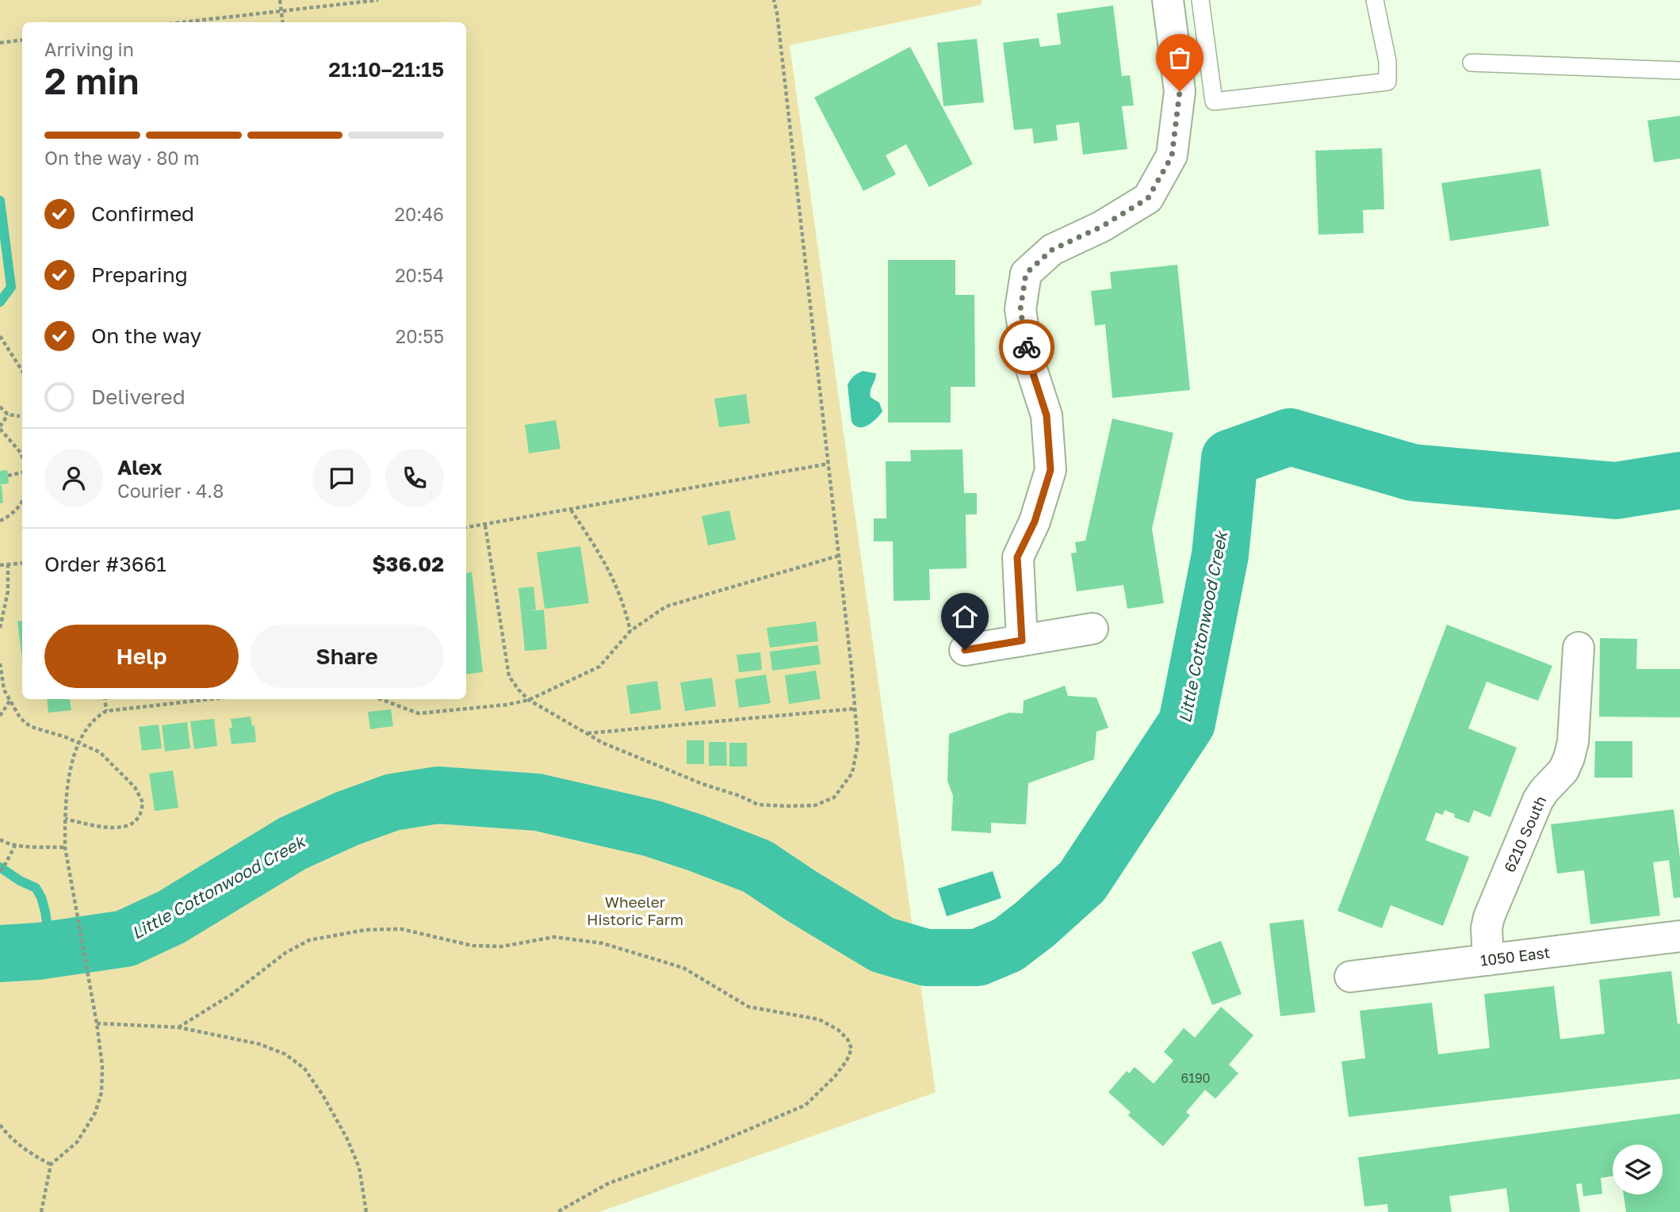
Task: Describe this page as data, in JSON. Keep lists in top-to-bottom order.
{
  "streets": {
    "street": ["6210 South", "1050 East"]
  },
  "crossings": [
    ["6210 South", "1050 East"]
  ],
  "water": ["Little Cottonwood Creek"],
  "parks": ["Wheeler Historic Farm"],
  "house_numbers": ["6190"],
  "page": {
    "heading": ["2 min", "Arriving in", "21:10–21:15"],
    "panel": [
      "Alex",
      "Courier · 4.8",
      "Order #3661",
      "$36.02"
    ],
    "bar": "On the way · 80 m",
    "list": [
      ["Confirmed", "20:46"],
      ["Preparing", "20:54"],
      ["On the way", "20:55"],
      "Delivered"
    ],
    "buttons": ["Help", "Share"]
  }
}
